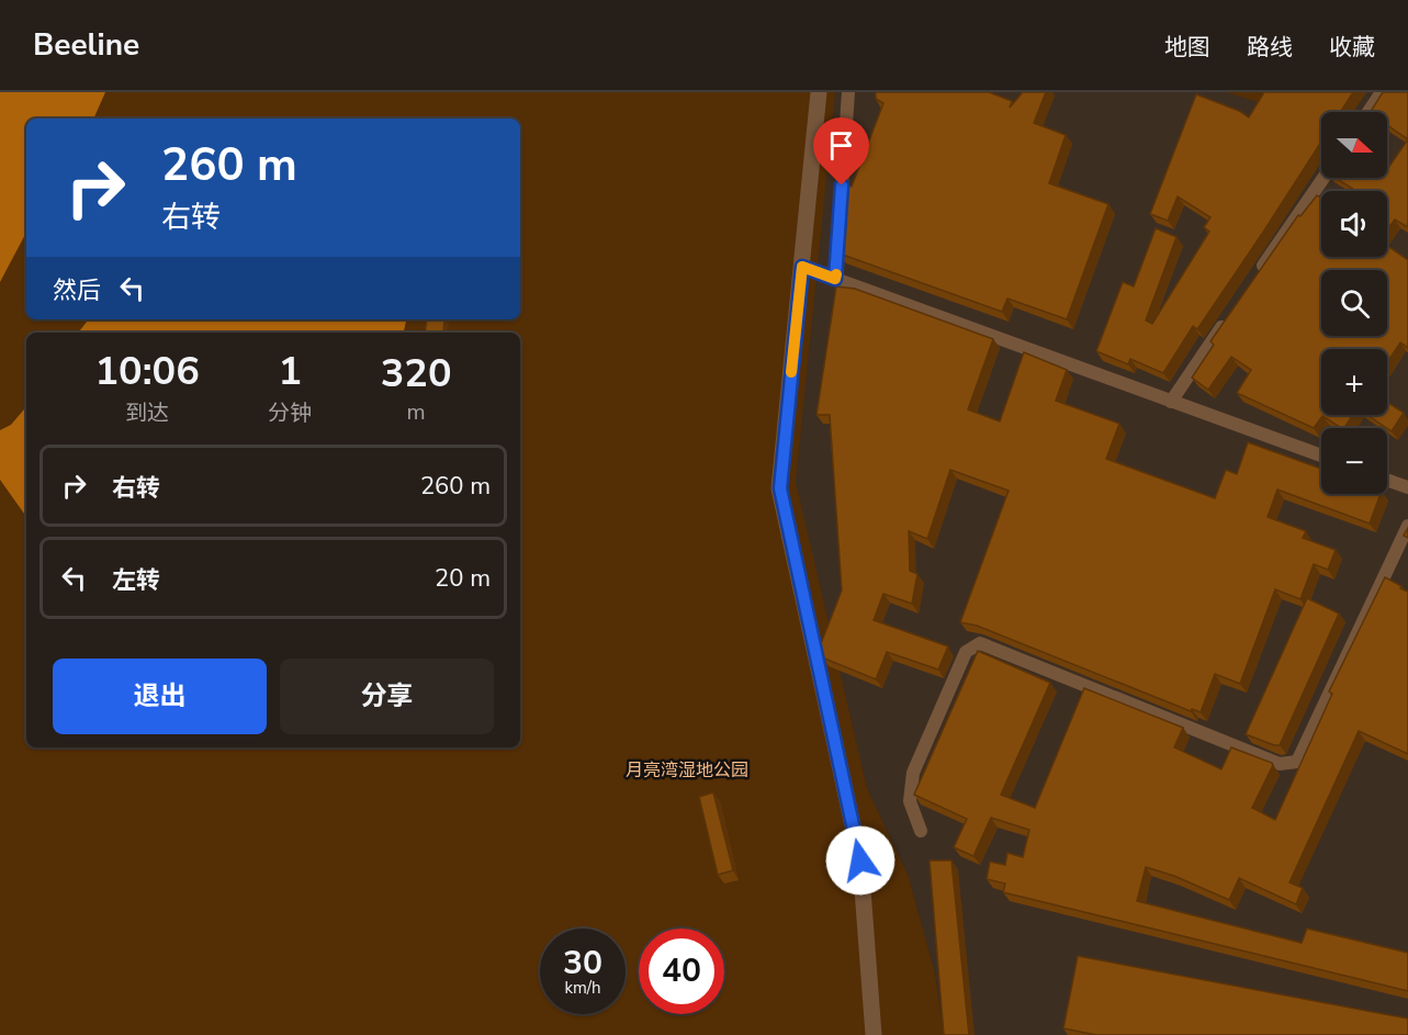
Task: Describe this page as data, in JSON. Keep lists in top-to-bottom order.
{
  "parks": ["月亮湾湿地公园"],
  "north": "right",
  "page": {
    "header": "Beeline",
    "nav": ["地图", "路线", "收藏"],
    "map_buttons": ["+", "−"],
    "turn": ["260 m", "右转"],
    "then": "然后",
    "eta": [
      "10:06",
      "到达",
      "1",
      "分钟",
      "320",
      "m"
    ],
    "list": [
      {
        "name": "右转",
        "value": "260 m"
      },
      {
        "name": "左转",
        "value": "20 m"
      }
    ],
    "buttons": ["退出", "分享"],
    "speed": "30 km/h",
    "limit": "40"
  }
}
